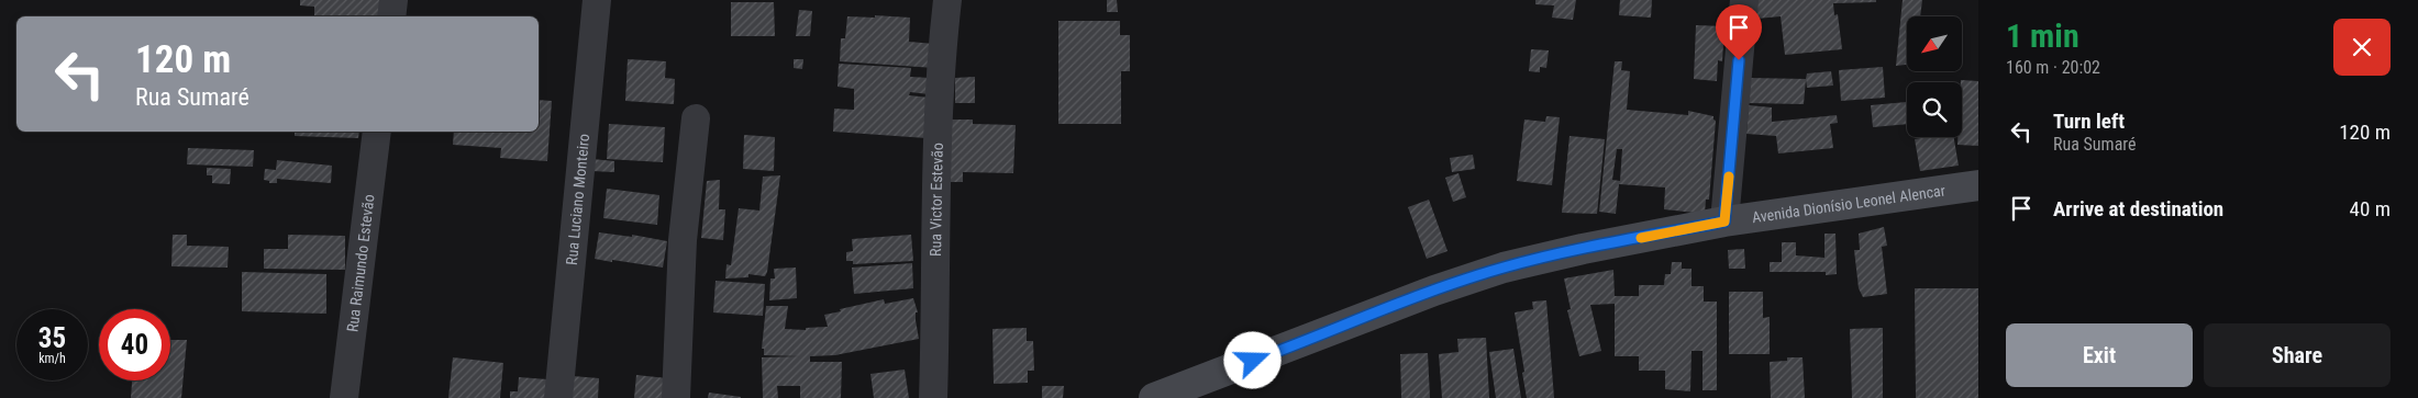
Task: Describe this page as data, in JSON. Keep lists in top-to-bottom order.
{
  "streets": {
    "street": [
      "Rua Luciano Monteiro",
      "Rua Victor Estevão",
      "Avenida Dionísio Leonel Alencar",
      "Rua Raimundo Estevão"
    ]
  },
  "north": "bottom left",
  "page": {
    "heading": ["1 min", "160 m · 20:02"],
    "turn": ["120 m", "Rua Sumaré"],
    "list": [
      {
        "name": "Turn left",
        "note": "Rua Sumaré",
        "value": "120 m"
      },
      {
        "name": "Arrive at destination",
        "value": "40 m"
      }
    ],
    "speed": "35 km/h",
    "limit": "40",
    "buttons": ["Exit", "Share"]
  }
}
